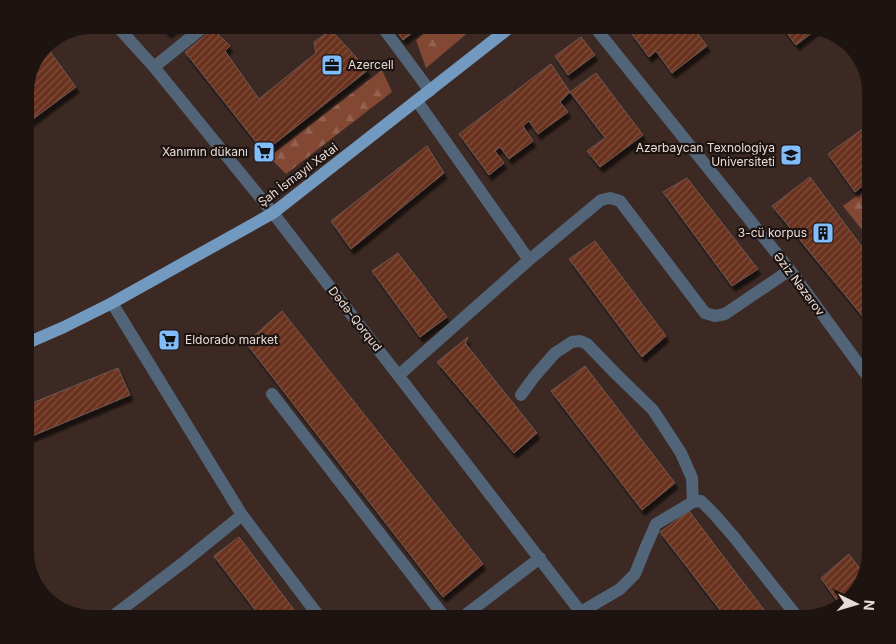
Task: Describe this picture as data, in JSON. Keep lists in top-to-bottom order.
{
  "streets": {
    "main road": ["Şah İsmayıl Xətai"],
    "street": ["Əziz Nəzərov", "Dədə-Qorqud"]
  },
  "crossings": [
    ["Şah İsmayıl Xətai", "Dədə-Qorqud"]
  ],
  "places": {
    "office": ["Azercell"],
    "supermarket": ["Xanımın dükanı", "Eldorado market"],
    "school or university": ["Azərbaycan Texnologiya Universiteti"],
    "building": ["3-cü korpus"]
  },
  "north": "right"
}
